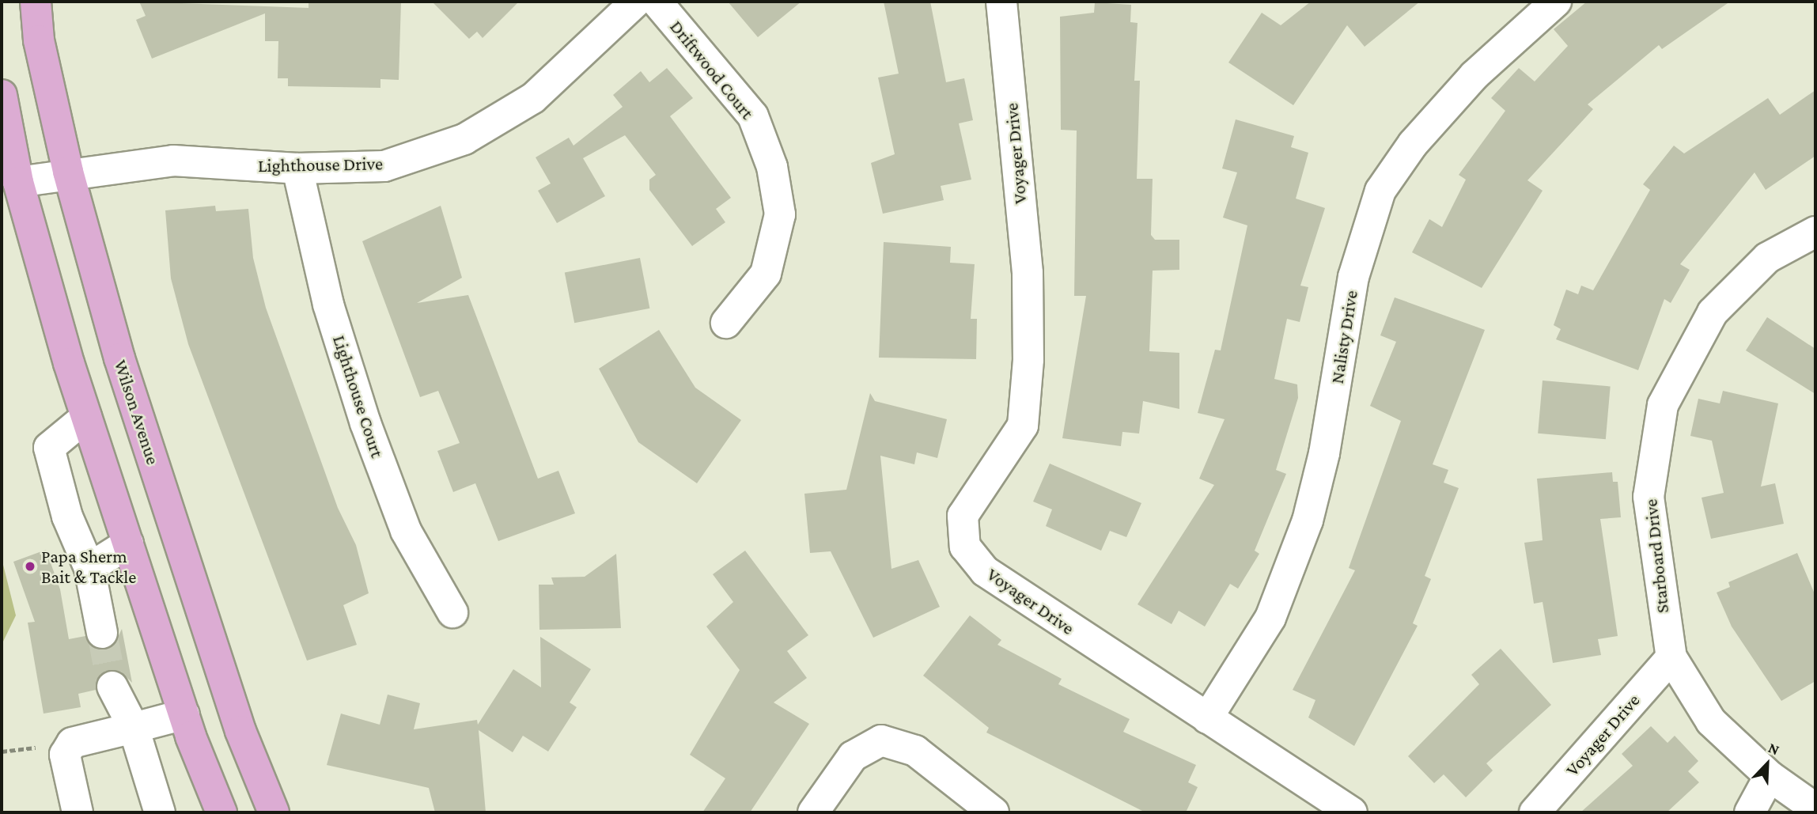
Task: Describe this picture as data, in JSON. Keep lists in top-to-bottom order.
{
  "streets": {
    "main road": ["Wilson Avenue"],
    "street": [
      "Driftwood Court",
      "Voyager Drive",
      "Lighthouse Drive",
      "Nalisty Drive",
      "Lighthouse Court",
      "Starboard Drive"
    ]
  },
  "crossings": [
    ["Voyager Drive", "Nalisty Drive"],
    ["Voyager Drive", "Starboard Drive"],
    ["Lighthouse Drive", "Lighthouse Court"],
    ["Lighthouse Drive", "Wilson Avenue"]
  ],
  "places": ["Papa Sherm Bait & Tackle"],
  "north": "top right"
}
